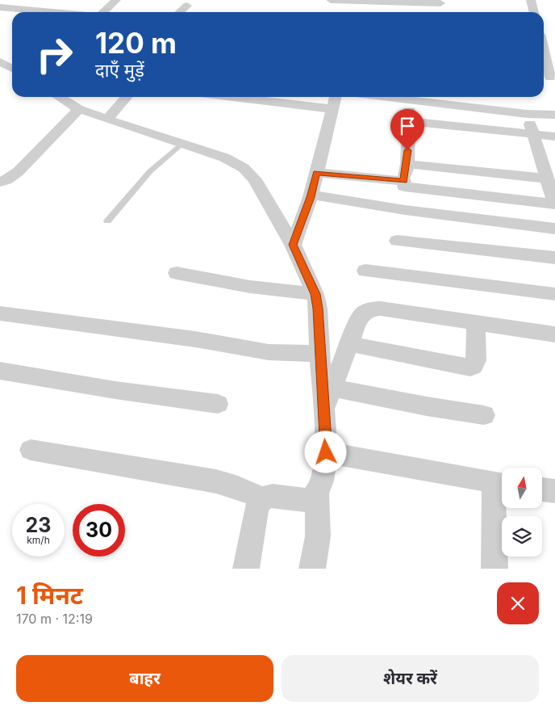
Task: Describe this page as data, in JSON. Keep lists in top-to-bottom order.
{
  "north": "top",
  "page": {
    "turn": ["120 m", "दाएँ मुड़ें"],
    "speed": "23 km/h",
    "limit": "30",
    "heading": ["1 मिनट", "170 m · 12:19"],
    "buttons": ["बाहर", "शेयर करें"]
  }
}
